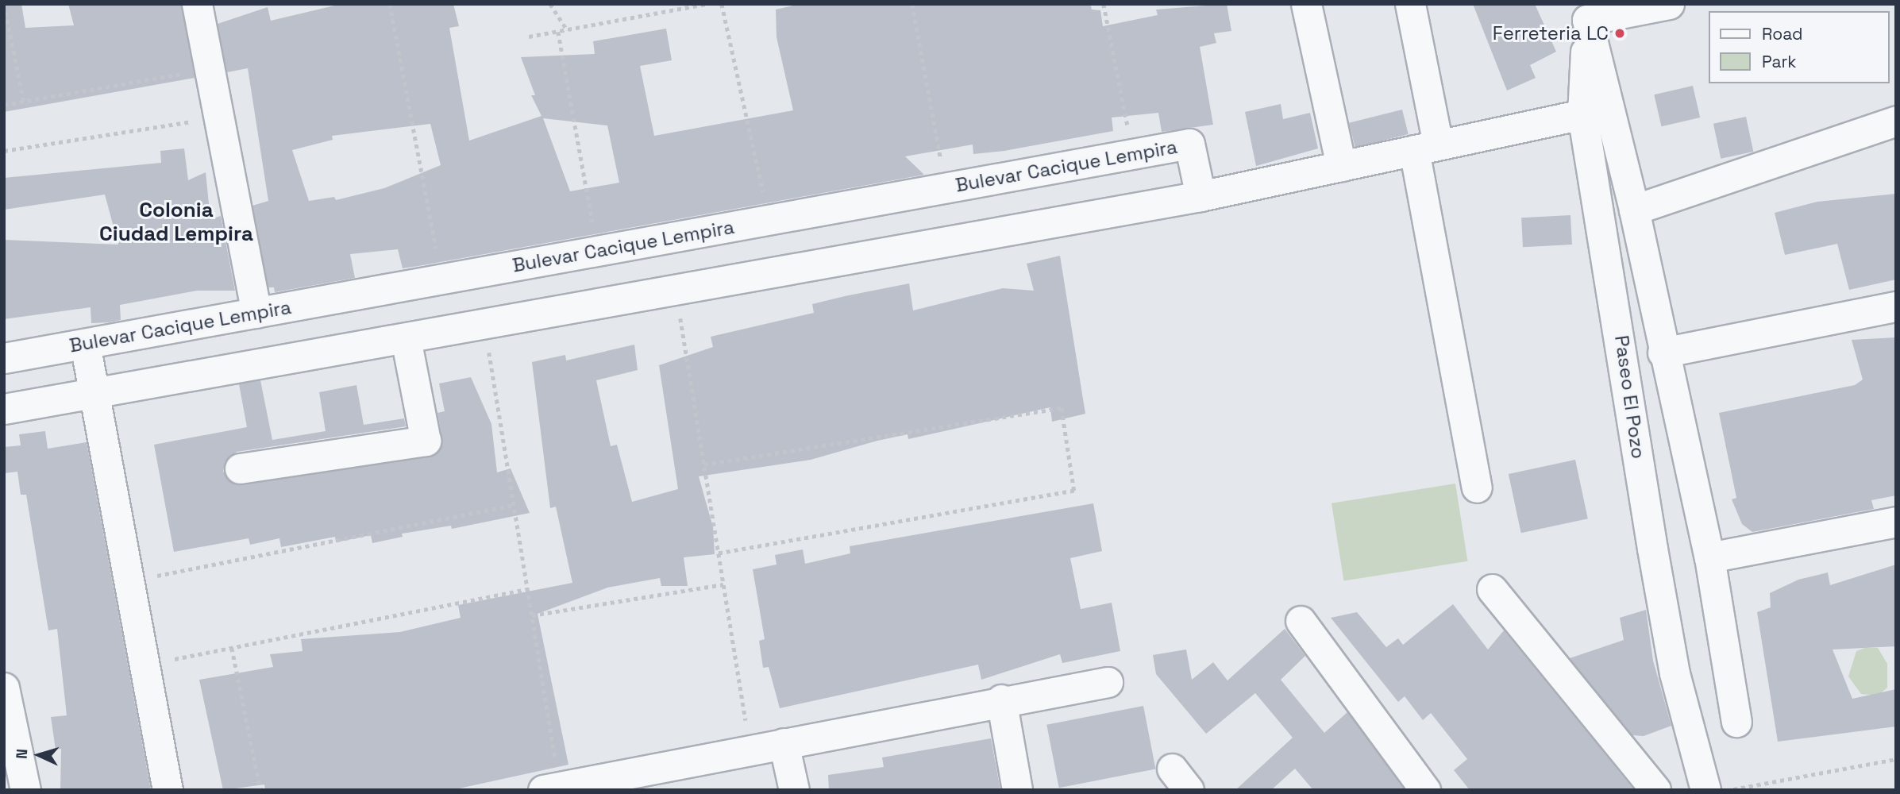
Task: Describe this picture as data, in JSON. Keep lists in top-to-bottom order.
{
  "streets": {
    "street": ["Bulevar Cacique Lempira", "Paseo El Pozo"]
  },
  "districts": ["Colonia Ciudad Lempira"],
  "places": ["Ferreteria LC"],
  "legend": ["Road", "Park"],
  "north": "left"
}
